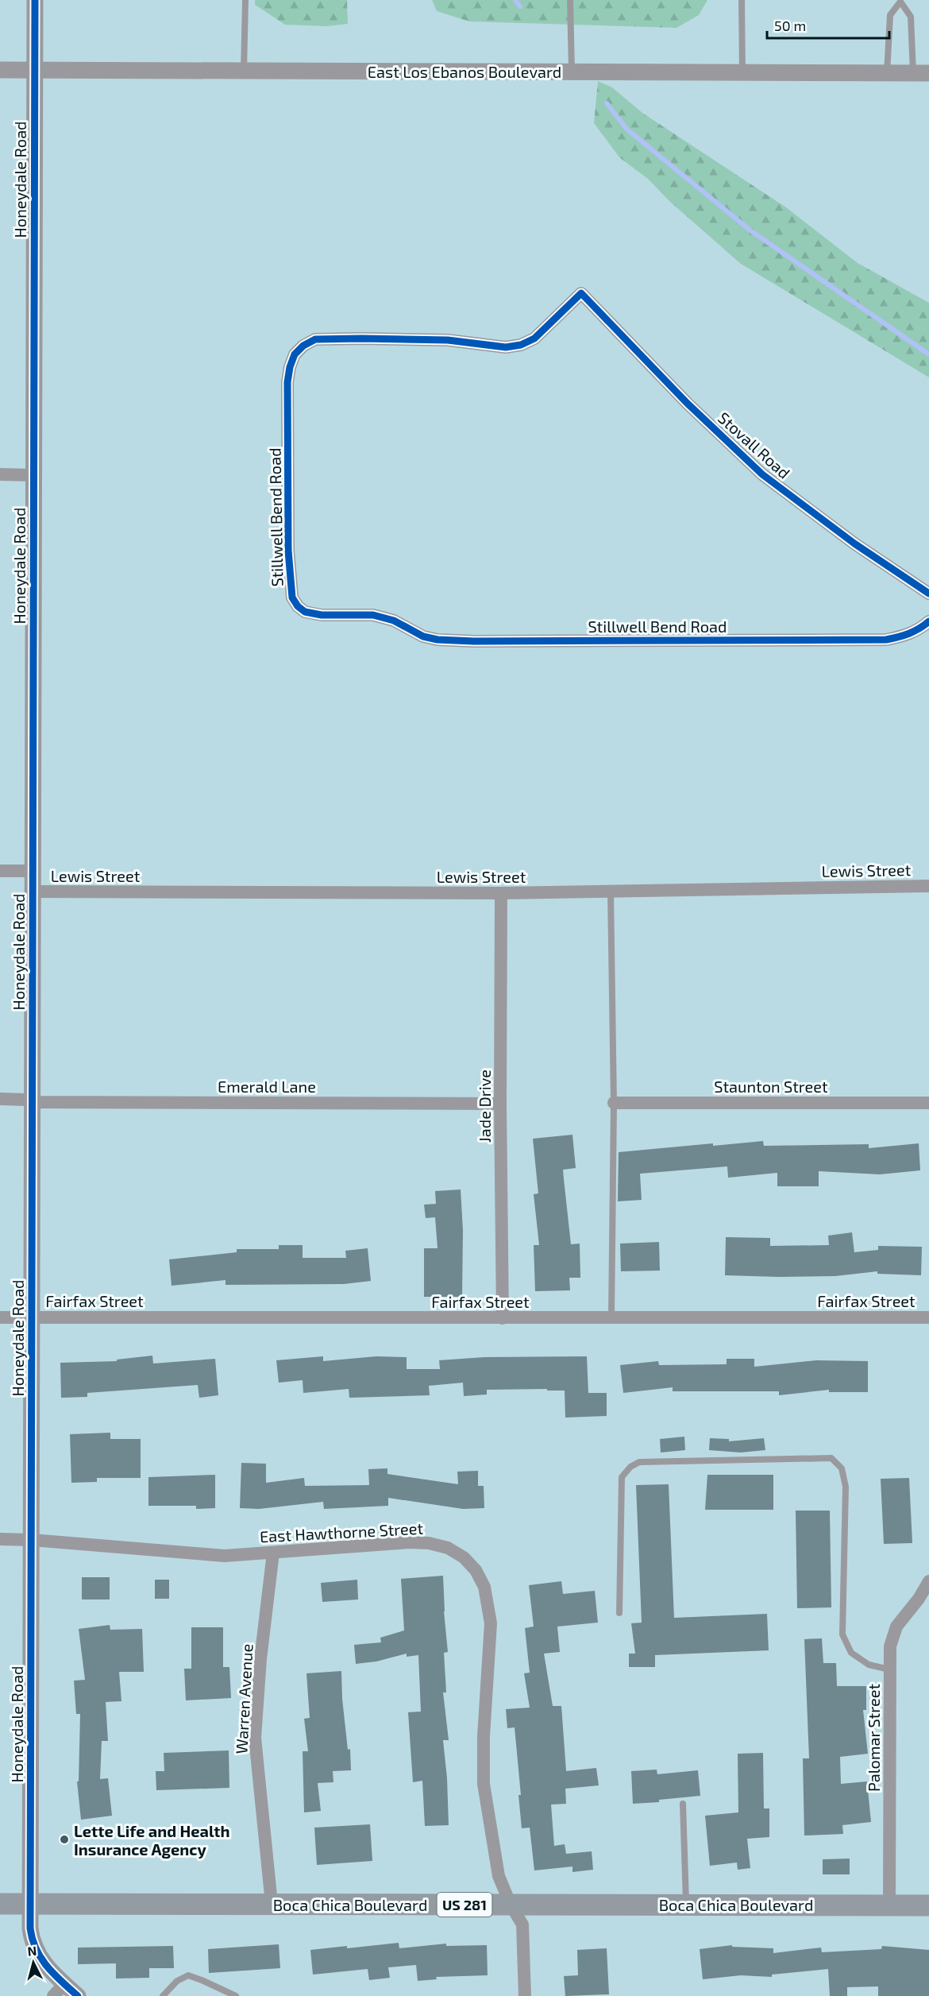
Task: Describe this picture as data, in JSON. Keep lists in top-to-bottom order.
{
  "streets": {
    "main road": ["Boca Chica Boulevard", "US 281"],
    "street": [
      "East Los Ebanos Boulevard",
      "Honeydale Road",
      "Stovall Road",
      "Stillwell Bend Road",
      "Lewis Street",
      "Emerald Lane",
      "Staunton Street",
      "Jade Drive",
      "Fairfax Street",
      "East Hawthorne Street",
      "Warren Avenue",
      "Palomar Street"
    ]
  },
  "crossings": [
    ["East Los Ebanos Boulevard", "Honeydale Road"],
    ["Honeydale Road", "Lewis Street"],
    ["Honeydale Road", "Emerald Lane"],
    ["Honeydale Road", "Fairfax Street"],
    ["Honeydale Road", "East Hawthorne Street"],
    ["Honeydale Road", "Boca Chica Boulevard"],
    ["Stovall Road", "Stillwell Bend Road"],
    ["Lewis Street", "Jade Drive"],
    ["Emerald Lane", "Jade Drive"],
    ["Jade Drive", "Fairfax Street"],
    ["East Hawthorne Street", "Warren Avenue"],
    ["East Hawthorne Street", "Boca Chica Boulevard"],
    ["Warren Avenue", "Boca Chica Boulevard"],
    ["Palomar Street", "Boca Chica Boulevard"]
  ],
  "places": ["Lette Life and Health Insurance Agency"],
  "scale_bar": "50 m",
  "north": "top"
}
